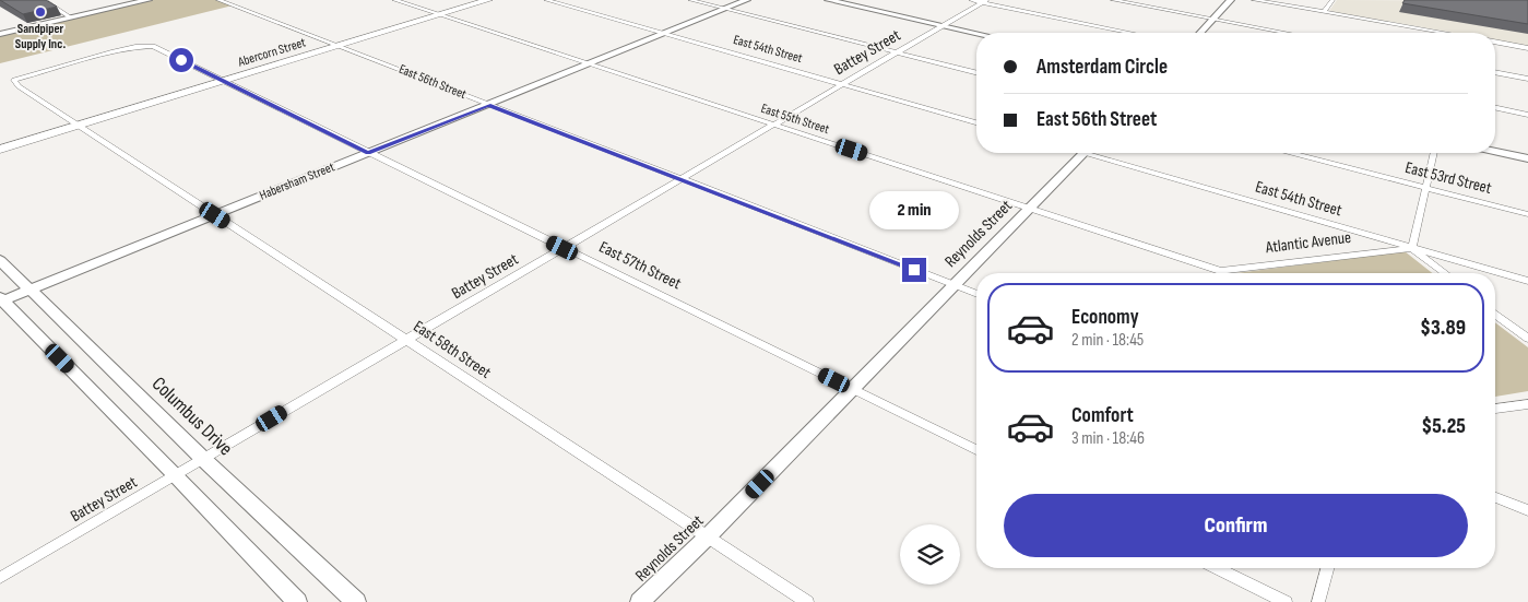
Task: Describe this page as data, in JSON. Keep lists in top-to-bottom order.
{
  "streets": {
    "main road": ["Abercorn Street"],
    "street": [
      "East 54th Street",
      "Battey Street",
      "East 56th Street",
      "East 55th Street",
      "East 53rd Street",
      "Habersham Street",
      "Reynolds Street",
      "Atlantic Avenue",
      "East 57th Street",
      "East 58th Street",
      "Columbus Drive"
    ]
  },
  "crossings": [
    ["East 54th Street", "Battey Street"],
    ["East 54th Street", "Habersham Street"],
    ["East 54th Street", "Atlantic Avenue"],
    ["Abercorn Street", "East 56th Street"],
    ["Abercorn Street", "East 55th Street"],
    ["Abercorn Street", "East 57th Street"],
    ["Abercorn Street", "East 58th Street"],
    ["Battey Street", "East 56th Street"],
    ["Battey Street", "East 55th Street"],
    ["Battey Street", "East 57th Street"],
    ["Battey Street", "East 58th Street"],
    ["Battey Street", "Columbus Drive"],
    ["East 56th Street", "Habersham Street"],
    ["East 56th Street", "Reynolds Street"],
    ["East 55th Street", "Habersham Street"],
    ["East 55th Street", "Reynolds Street"],
    ["East 55th Street", "Atlantic Avenue"],
    ["Habersham Street", "East 57th Street"],
    ["Habersham Street", "East 58th Street"],
    ["Habersham Street", "Columbus Drive"],
    ["Reynolds Street", "East 57th Street"],
    ["Reynolds Street", "East 58th Street"],
    ["East 57th Street", "East 58th Street"]
  ],
  "places": ["Sandpiper Supply Inc."],
  "page": {
    "banner": ["Amsterdam Circle", "East 56th Street"],
    "bubble": "2 min",
    "list": [
      {
        "name": "Economy",
        "note": "2 min · 18:45",
        "value": "$3.89"
      },
      {
        "name": "Comfort",
        "note": "3 min · 18:46",
        "value": "$5.25"
      }
    ],
    "buttons": "Confirm"
  }
}
